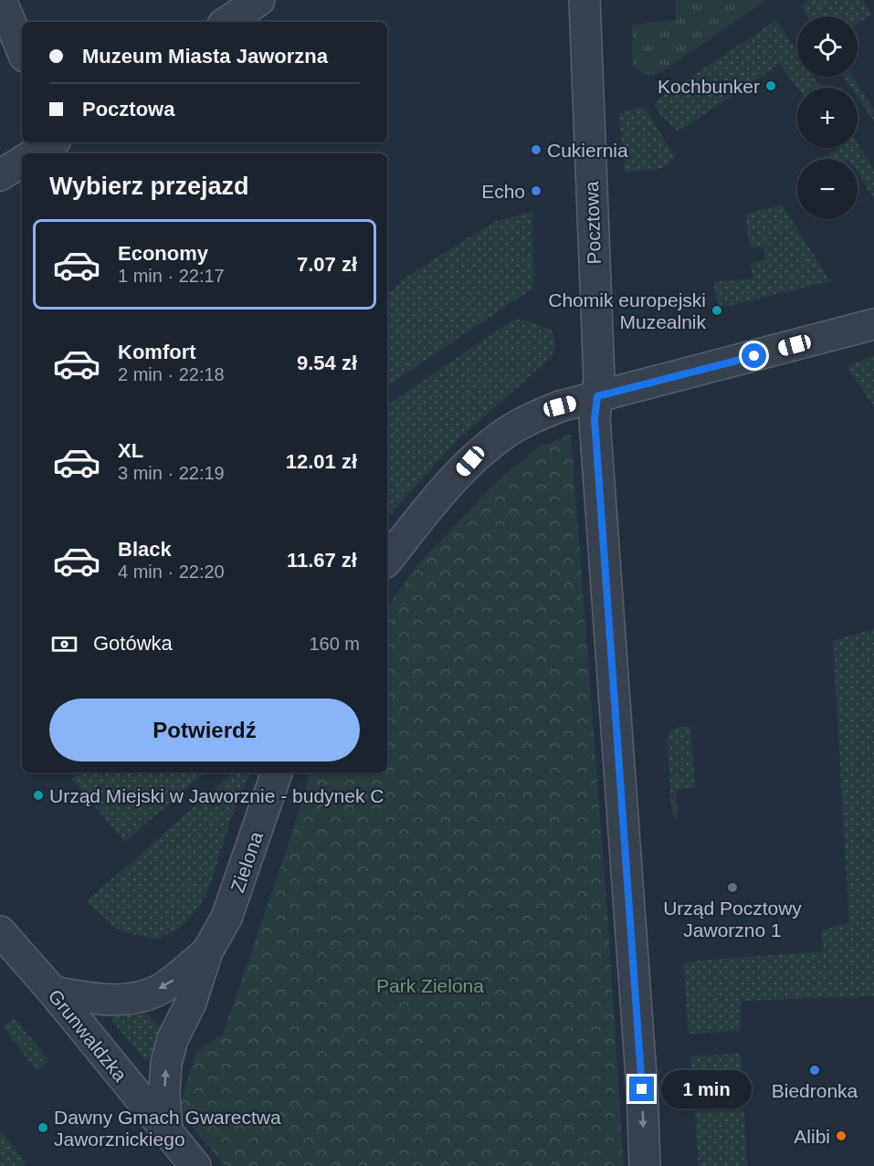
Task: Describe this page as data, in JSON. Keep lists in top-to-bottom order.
{
  "streets": {
    "street": ["Pocztowa", "Zielona", "Grunwaldzka"]
  },
  "crossings": [
    ["Zielona", "Grunwaldzka"]
  ],
  "one_way": ["Pocztowa"],
  "parks": ["Park Zielona"],
  "places": [
    "Kochbunker",
    "Cukiernia",
    "Echo",
    "Chomik europejski Muzealnik",
    "Urząd Miejski w Jaworznie - budynek C",
    "Urząd Pocztowy Jaworzno 1",
    "Biedronka",
    "Dawny Gmach Gwarectwa Jaworznickiego",
    "Alibi"
  ],
  "page": {
    "map_buttons": ["+", "−"],
    "banner": ["Muzeum Miasta Jaworzna", "Pocztowa"],
    "heading": "Wybierz przejazd",
    "list": [
      {
        "name": "Economy",
        "note": "1 min · 22:17",
        "value": "7.07 zł"
      },
      {
        "name": "Komfort",
        "note": "2 min · 22:18",
        "value": "9.54 zł"
      },
      {
        "name": "XL",
        "note": "3 min · 22:19",
        "value": "12.01 zł"
      },
      {
        "name": "Black",
        "note": "4 min · 22:20",
        "value": "11.67 zł"
      }
    ],
    "pay": ["Gotówka", "160 m"],
    "buttons": "Potwierdź",
    "bubble": "1 min"
  }
}
